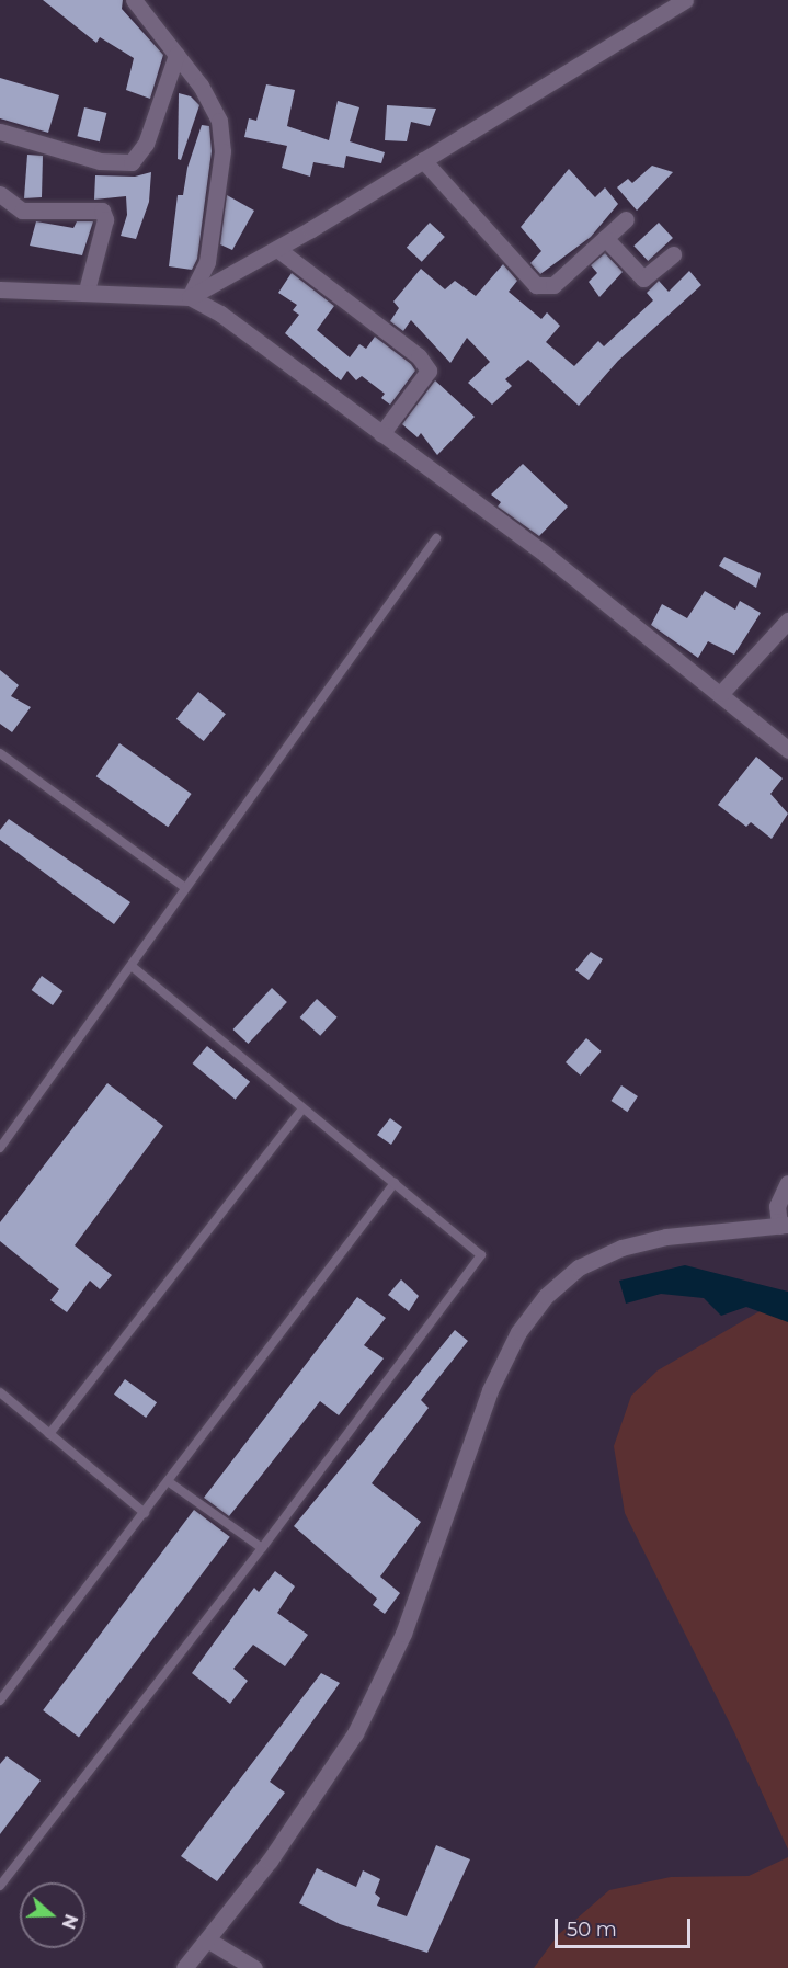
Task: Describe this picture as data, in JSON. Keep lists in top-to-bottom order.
{
  "scale_bar": "50 m",
  "north": "right"
}
